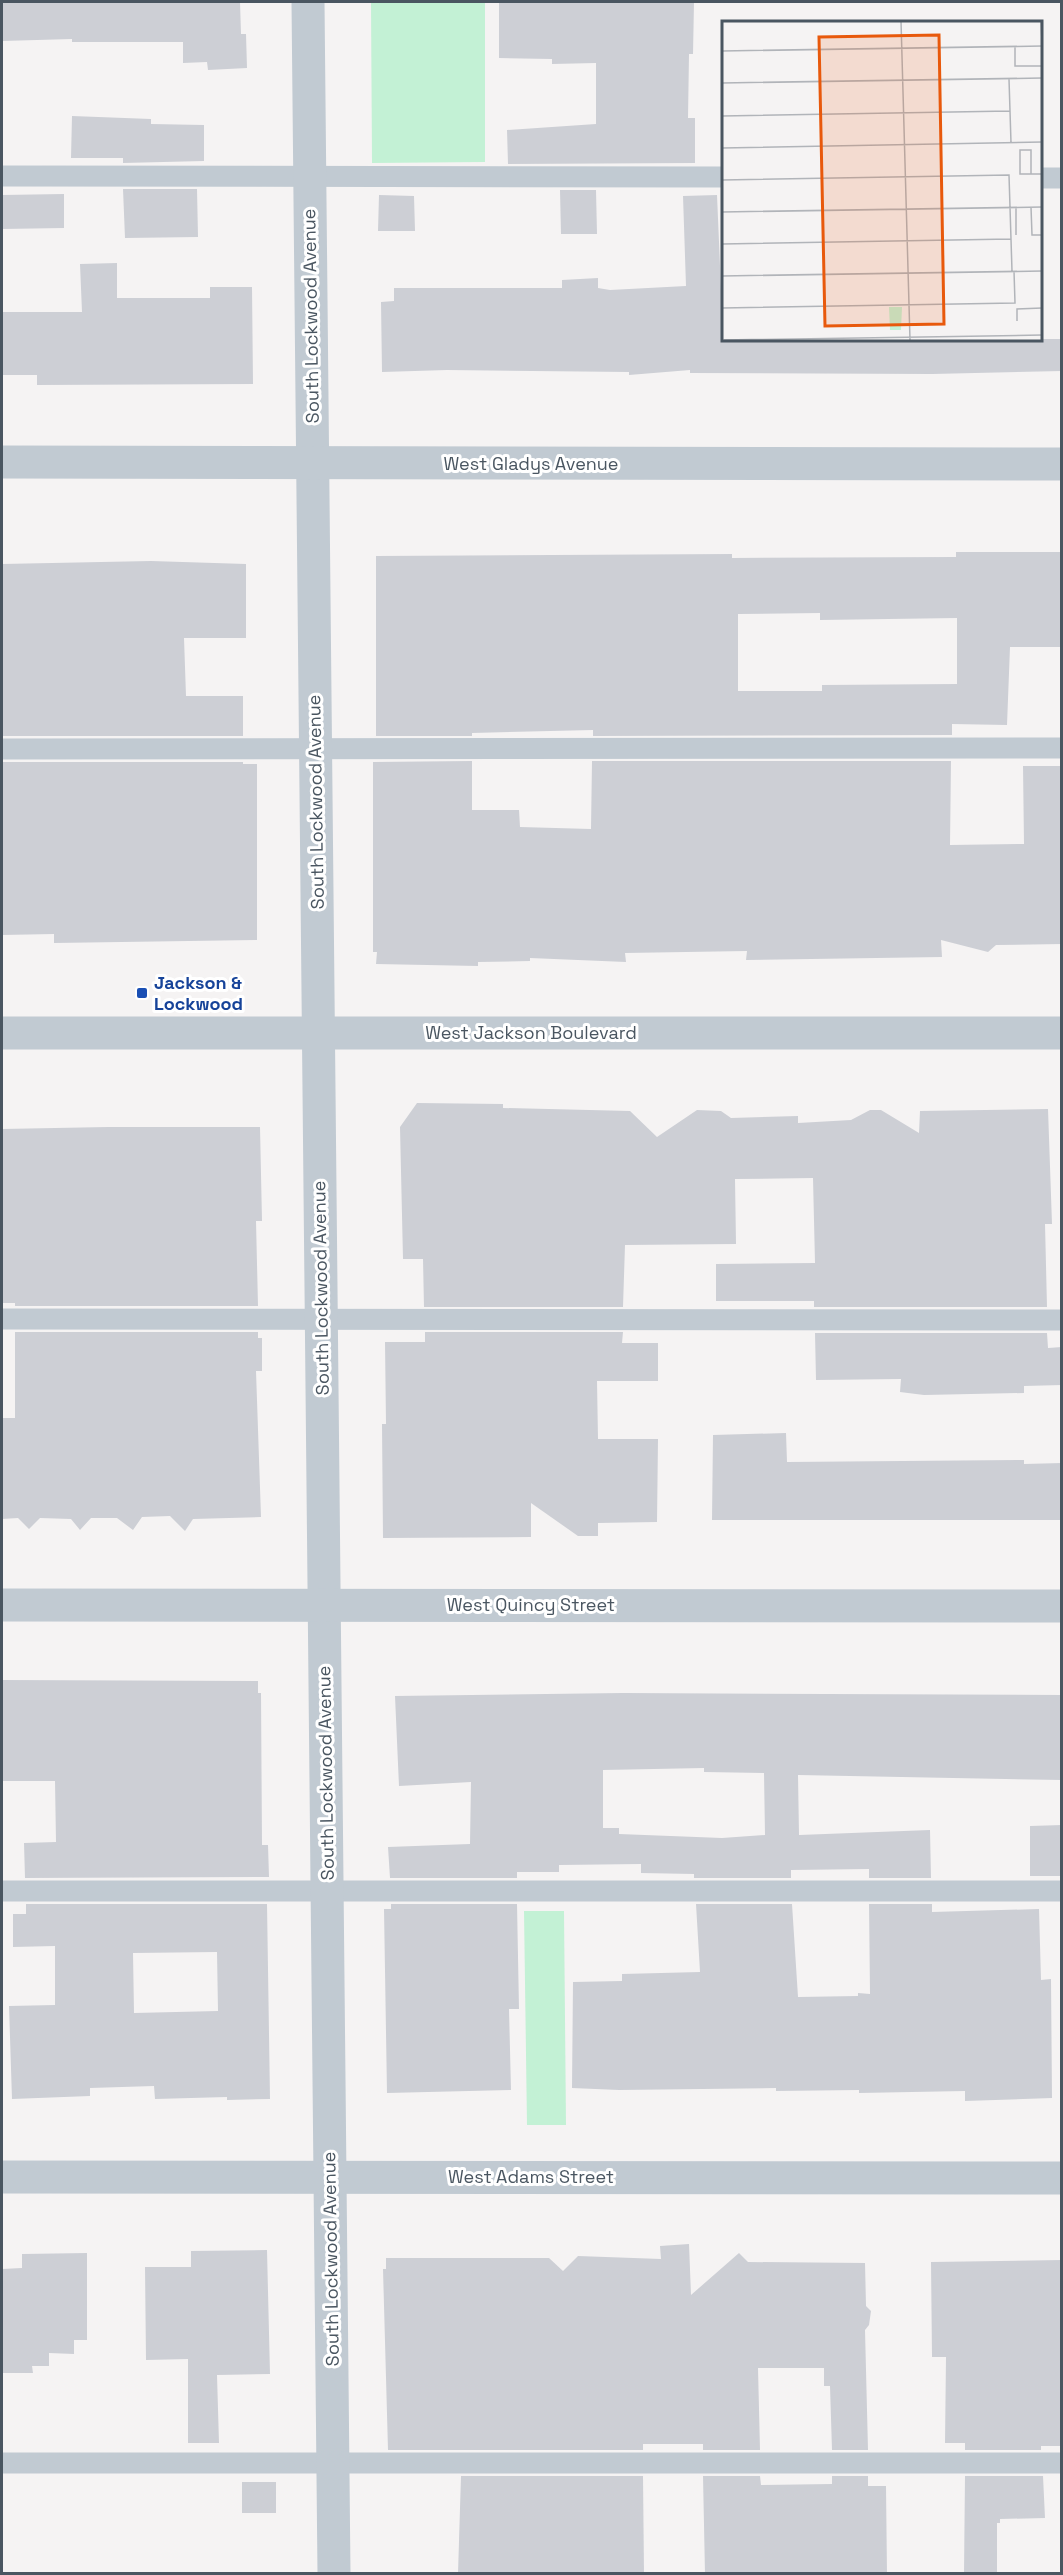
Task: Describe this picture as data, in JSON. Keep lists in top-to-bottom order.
{
  "streets": {
    "street": [
      "South Lockwood Avenue",
      "West Gladys Avenue",
      "West Jackson Boulevard",
      "West Quincy Street",
      "West Adams Street"
    ]
  },
  "crossings": [
    ["South Lockwood Avenue", "West Gladys Avenue"],
    ["South Lockwood Avenue", "West Jackson Boulevard"],
    ["South Lockwood Avenue", "West Quincy Street"],
    ["South Lockwood Avenue", "West Adams Street"]
  ],
  "places": {
    "transit": ["Jackson & Lockwood"]
  }
}
